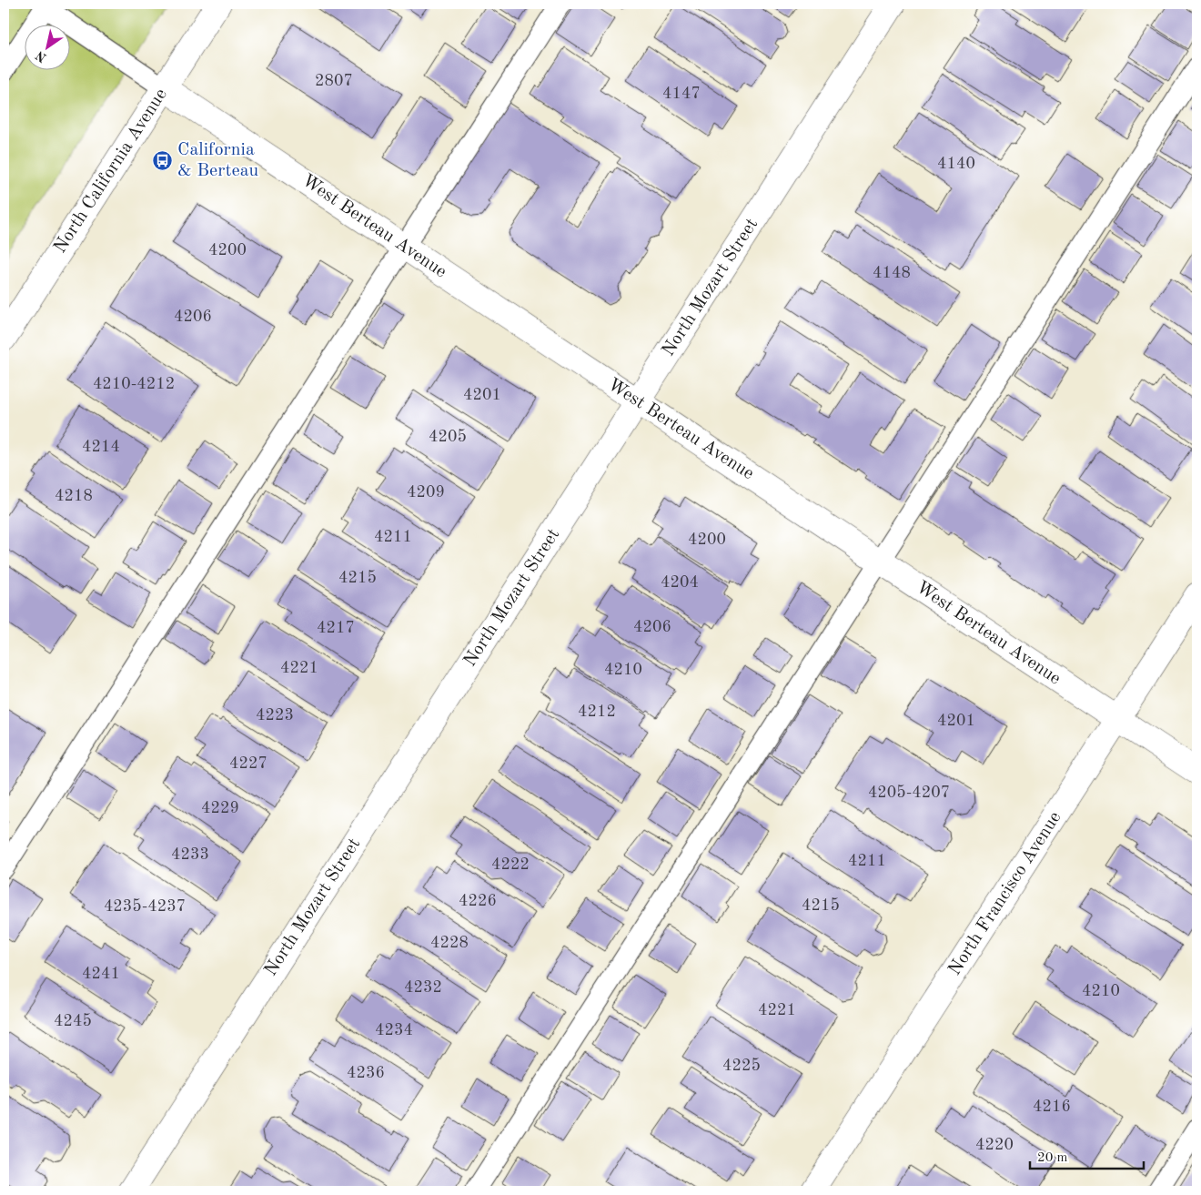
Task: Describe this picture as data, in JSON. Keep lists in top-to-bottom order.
{
  "streets": {
    "street": [
      "North California Avenue",
      "West Berteau Avenue",
      "North Mozart Street",
      "North Francisco Avenue"
    ]
  },
  "crossings": [
    ["North California Avenue", "West Berteau Avenue"],
    ["West Berteau Avenue", "North Mozart Street"],
    ["West Berteau Avenue", "North Francisco Avenue"]
  ],
  "places": {
    "bus stop": ["California & Berteau"]
  },
  "house_numbers": [
    "2807",
    "4147",
    "4140",
    "4200",
    "4148",
    "4206",
    "4210-4212",
    "4201",
    "4205",
    "4214",
    "4209",
    "4218",
    "4211",
    "4200",
    "4215",
    "4204",
    "4206",
    "4217",
    "4221",
    "4210",
    "4212",
    "4223",
    "4201",
    "4227",
    "4205-4207",
    "4229",
    "4233",
    "4211",
    "4222",
    "4226",
    "4215",
    "4235-4237",
    "4228",
    "4241",
    "4232",
    "4210",
    "4221",
    "4245",
    "4234",
    "4225",
    "4236",
    "4216",
    "4220"
  ],
  "scale_bar": "20 m",
  "north": "bottom left"
}
